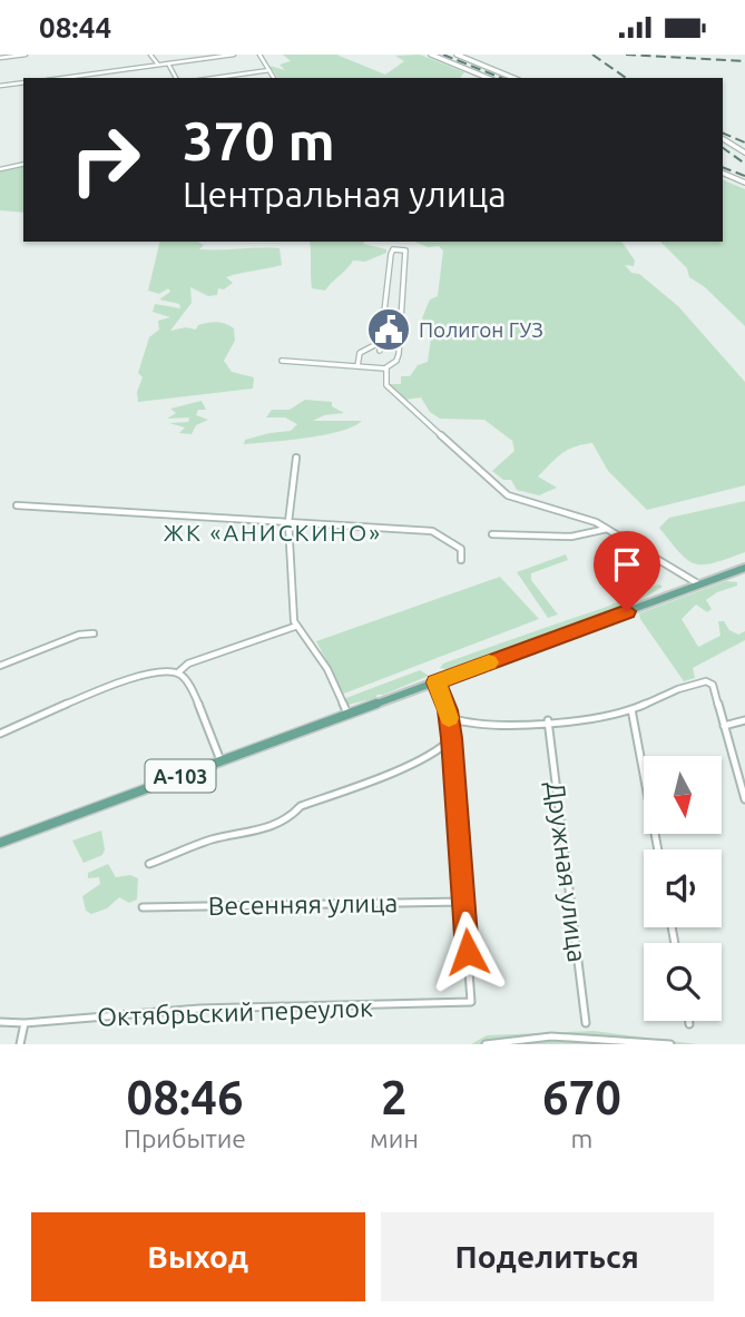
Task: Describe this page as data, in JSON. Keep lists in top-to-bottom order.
{
  "streets": {
    "main road": ["А-103"],
    "street": ["Дружная улица", "Весенняя улица", "Октябрьский переулок"]
  },
  "crossings": [
    ["Весенняя улица", "Октябрьский переулок"]
  ],
  "districts": ["ЖК «АНИСКИНО»"],
  "places": {
    "public building": ["Полигон ГУЗ"]
  },
  "north": "bottom",
  "page": {
    "status": "08:44",
    "turn": ["370 m", "Центральная улица"],
    "eta": [
      "08:46",
      "Прибытие",
      "2",
      "мин",
      "670",
      "m"
    ],
    "buttons": ["Выход", "Поделиться"]
  }
}
